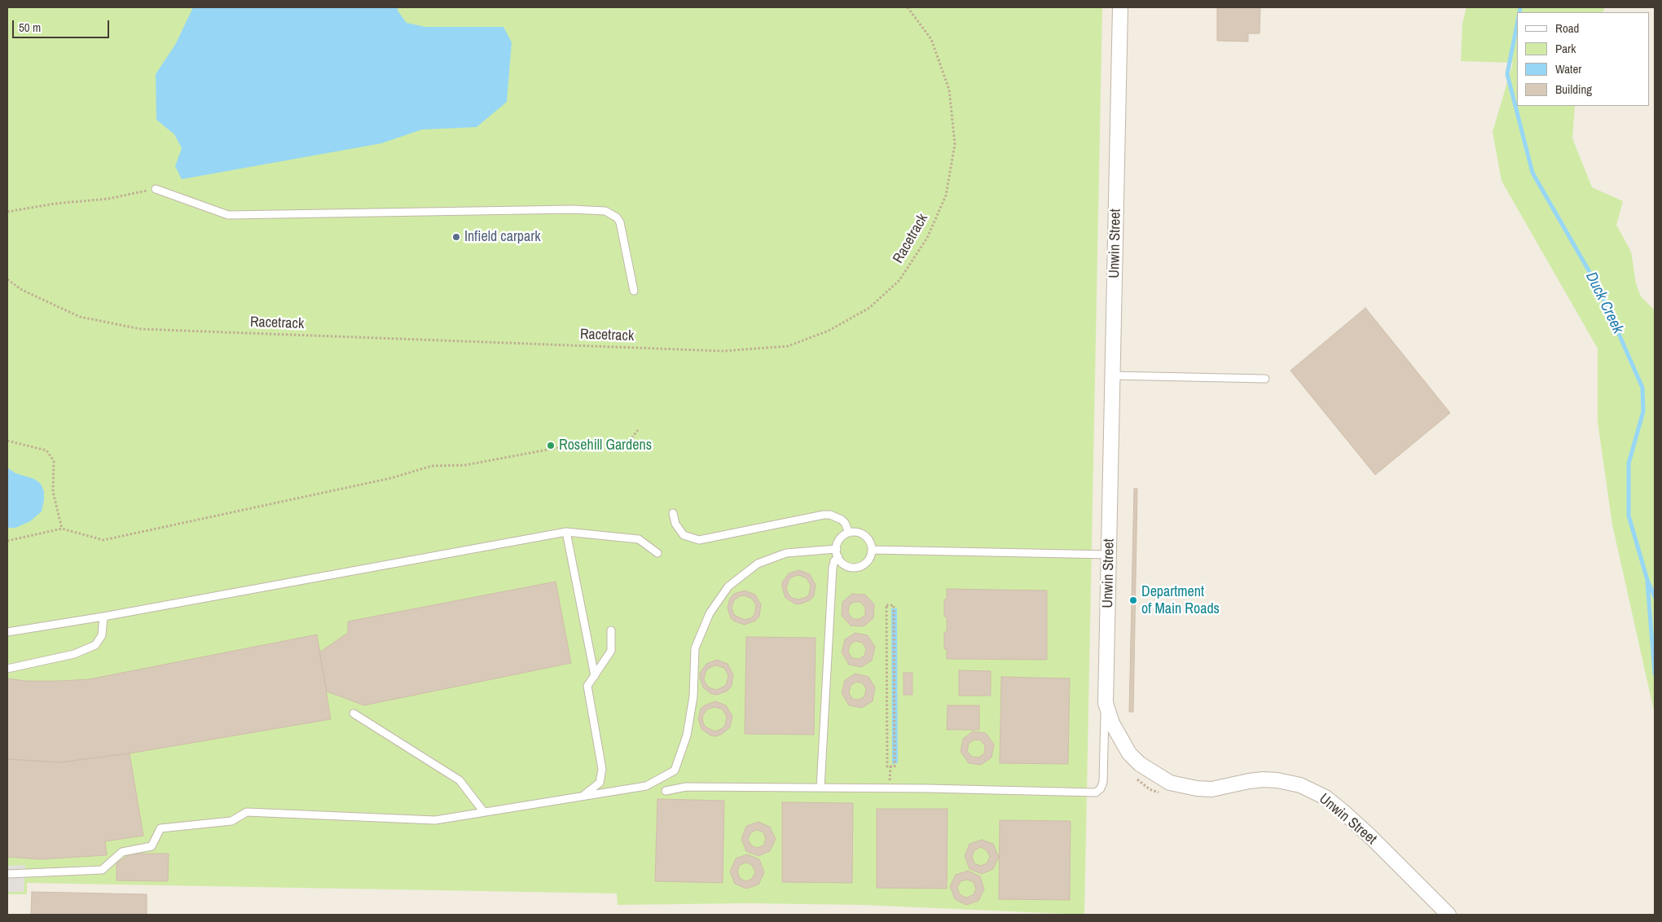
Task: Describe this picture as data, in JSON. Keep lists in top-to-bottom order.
{
  "streets": {
    "street": ["Unwin Street"],
    "path": ["Racetrack"]
  },
  "water": ["Duck Creek"],
  "places": ["Infield carpark", "Rosehill Gardens", "Department of Main Roads"],
  "legend": [
    "Road",
    "Park",
    "Water",
    "Building"
  ],
  "scale_bar": "50 m"
}
